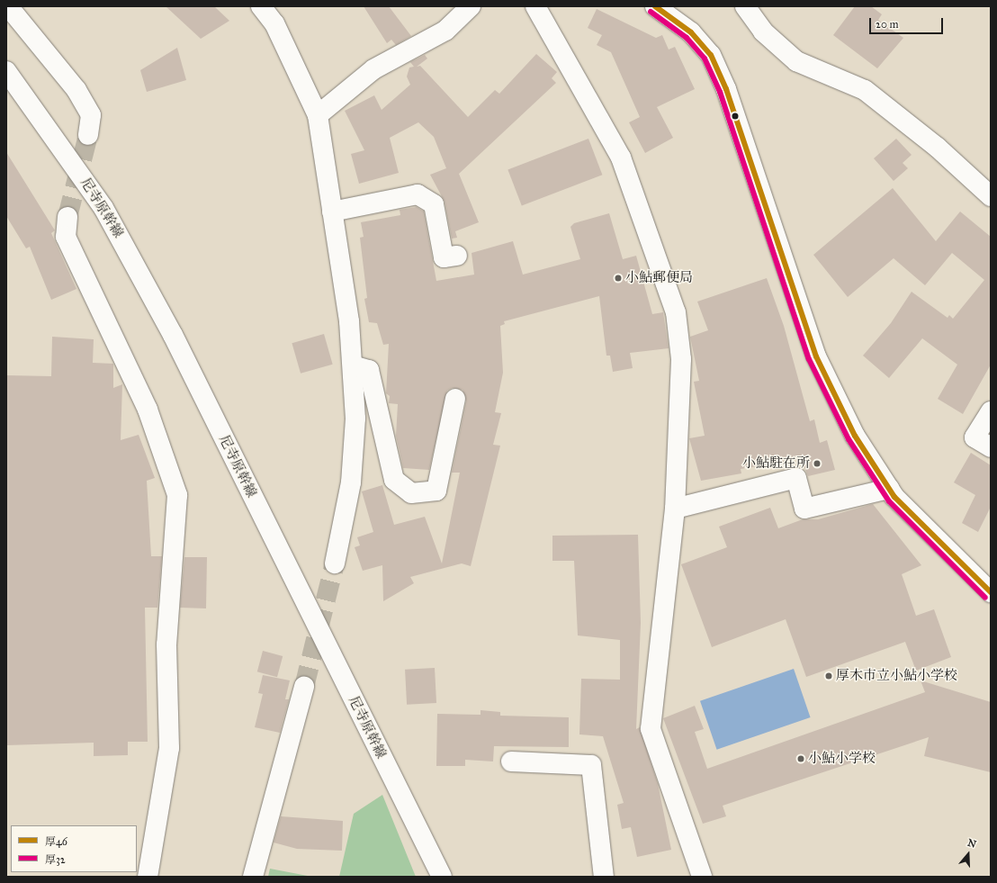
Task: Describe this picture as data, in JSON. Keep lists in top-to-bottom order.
{
  "streets": {
    "street": ["尼寺原幹線"]
  },
  "places": [
    "小鮎郵便局",
    "小鮎駐在所",
    "厚木市立小鮎小学校",
    "小鮎小学校"
  ],
  "lines": ["transit line 厚46", "transit line 厚32"],
  "legend": ["厚46", "厚32"],
  "scale_bar": "20 m",
  "north": "top"
}
